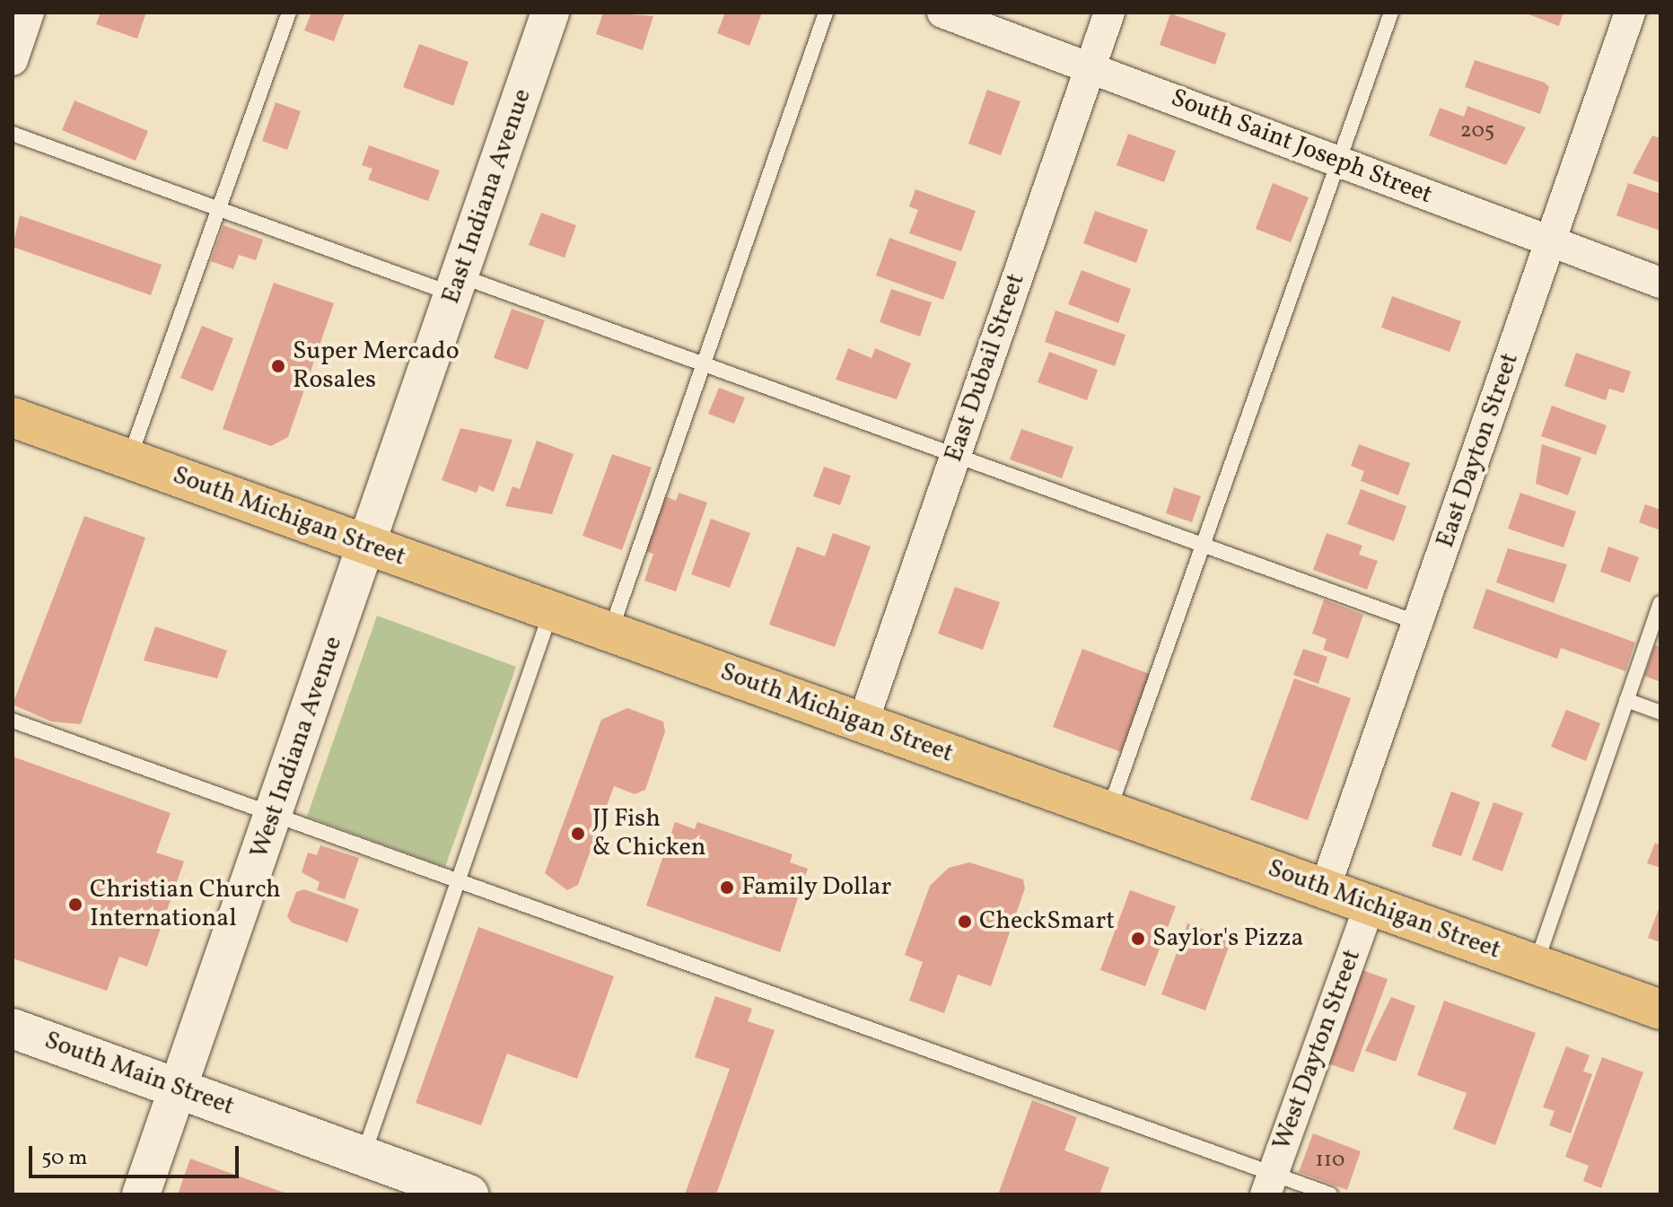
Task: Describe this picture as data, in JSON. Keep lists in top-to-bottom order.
{
  "streets": {
    "main road": ["South Michigan Street", "South Main Street"],
    "street": [
      "South Saint Joseph Street",
      "East Indiana Avenue",
      "East Dubail Street",
      "East Dayton Street",
      "West Indiana Avenue",
      "West Dayton Street"
    ]
  },
  "crossings": [
    ["South Saint Joseph Street", "East Dubail Street"],
    ["South Saint Joseph Street", "East Dayton Street"],
    ["East Indiana Avenue", "South Michigan Street"],
    ["East Indiana Avenue", "West Indiana Avenue"],
    ["East Dubail Street", "South Michigan Street"],
    ["East Dayton Street", "South Michigan Street"],
    ["South Michigan Street", "West Indiana Avenue"],
    ["South Michigan Street", "West Dayton Street"],
    ["West Indiana Avenue", "South Main Street"]
  ],
  "places": [
    "Super Mercado Rosales",
    "JJ Fish & Chicken",
    "Family Dollar",
    "Christian Church International",
    "CheckSmart",
    "Saylor's Pizza"
  ],
  "house_numbers": ["205", "110"],
  "scale_bar": "50 m"
}
